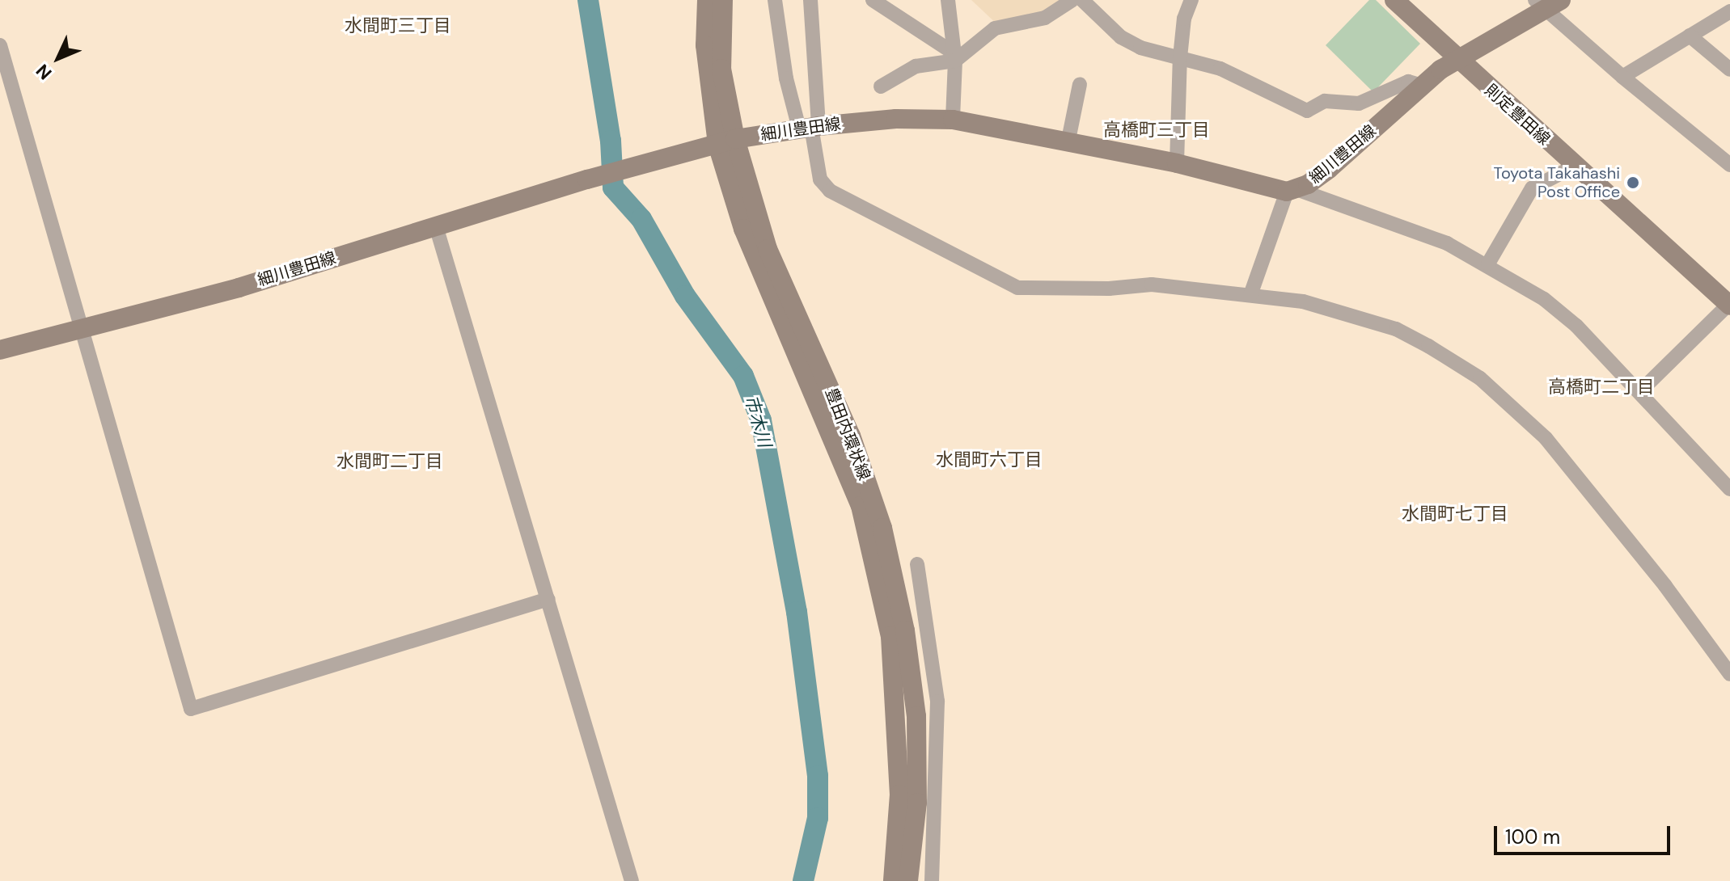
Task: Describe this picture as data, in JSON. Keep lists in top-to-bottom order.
{
  "streets": {
    "main road": ["則定豊田線", "細川豊田線", "豊田内環状線"]
  },
  "crossings": [
    ["則定豊田線", "細川豊田線"],
    ["細川豊田線", "豊田内環状線"]
  ],
  "districts": [
    "水間町三丁目",
    "高橋町三丁目",
    "高橋町二丁目",
    "水間町六丁目",
    "水間町二丁目",
    "水間町七丁目"
  ],
  "water": ["市木川"],
  "places": ["Toyota Takahashi Post Office"],
  "scale_bar": "100 m",
  "north": "bottom left"
}
